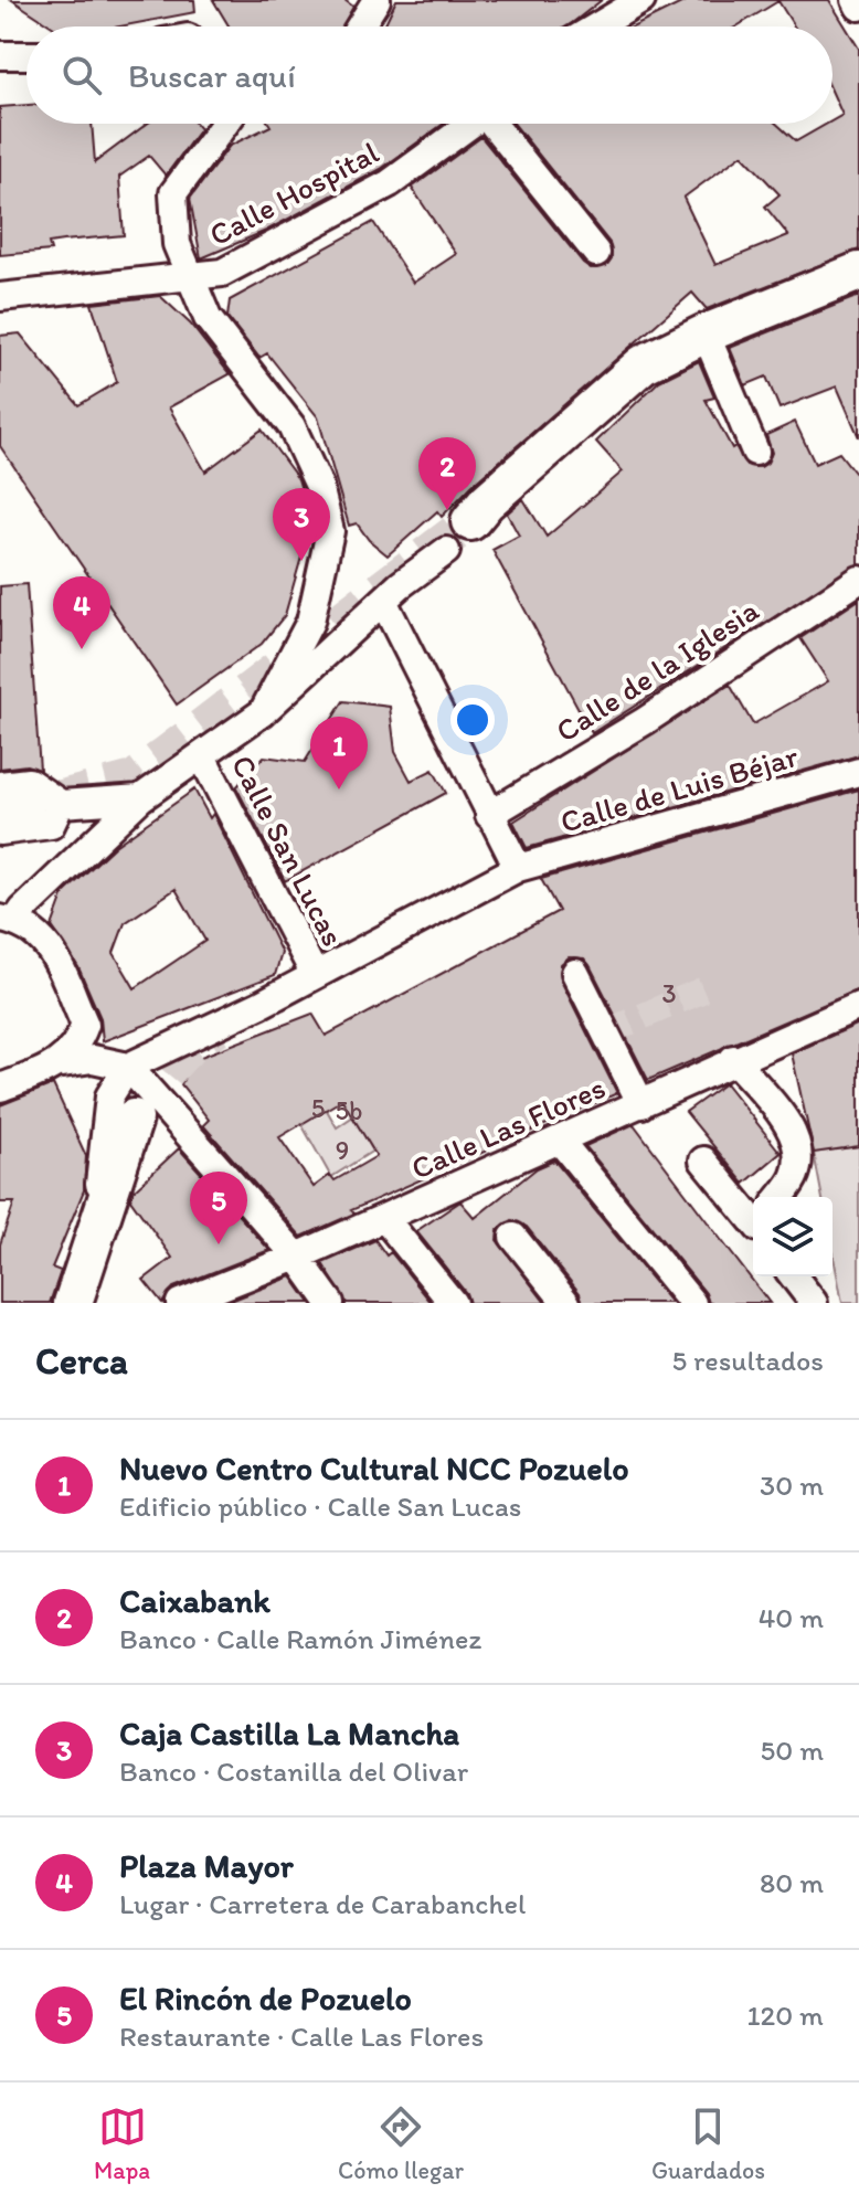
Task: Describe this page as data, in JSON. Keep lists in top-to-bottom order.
{
  "streets": {
    "street": [
      "Calle Hospital",
      "Calle de la Iglesia",
      "Calle de Luis Béjar",
      "Calle San Lucas",
      "Calle Las Flores"
    ]
  },
  "crossings": [
    ["Calle de Luis Béjar", "Calle San Lucas"]
  ],
  "house_numbers": [
    "3",
    "5",
    "5b",
    "9"
  ],
  "page": {
    "search": "Buscar aquí",
    "pins": [
      "2",
      "3",
      "4",
      "1",
      "5"
    ],
    "heading": ["Cerca", "5 resultados"],
    "list": [
      {
        "mark": "1",
        "name": "Nuevo Centro Cultural NCC Pozuelo",
        "note": "Edificio público · Calle San Lucas",
        "value": "30 m"
      },
      {
        "mark": "2",
        "name": "Caixabank",
        "note": "Banco · Calle Ramón Jiménez",
        "value": "40 m"
      },
      {
        "mark": "3",
        "name": "Caja Castilla La Mancha",
        "note": "Banco · Costanilla del Olivar",
        "value": "50 m"
      },
      {
        "mark": "4",
        "name": "Plaza Mayor",
        "note": "Lugar · Carretera de Carabanchel",
        "value": "80 m"
      },
      {
        "mark": "5",
        "name": "El Rincón de Pozuelo",
        "note": "Restaurante · Calle Las Flores",
        "value": "120 m"
      }
    ],
    "nav": ["Mapa", "Cómo llegar", "Guardados"]
  }
}
